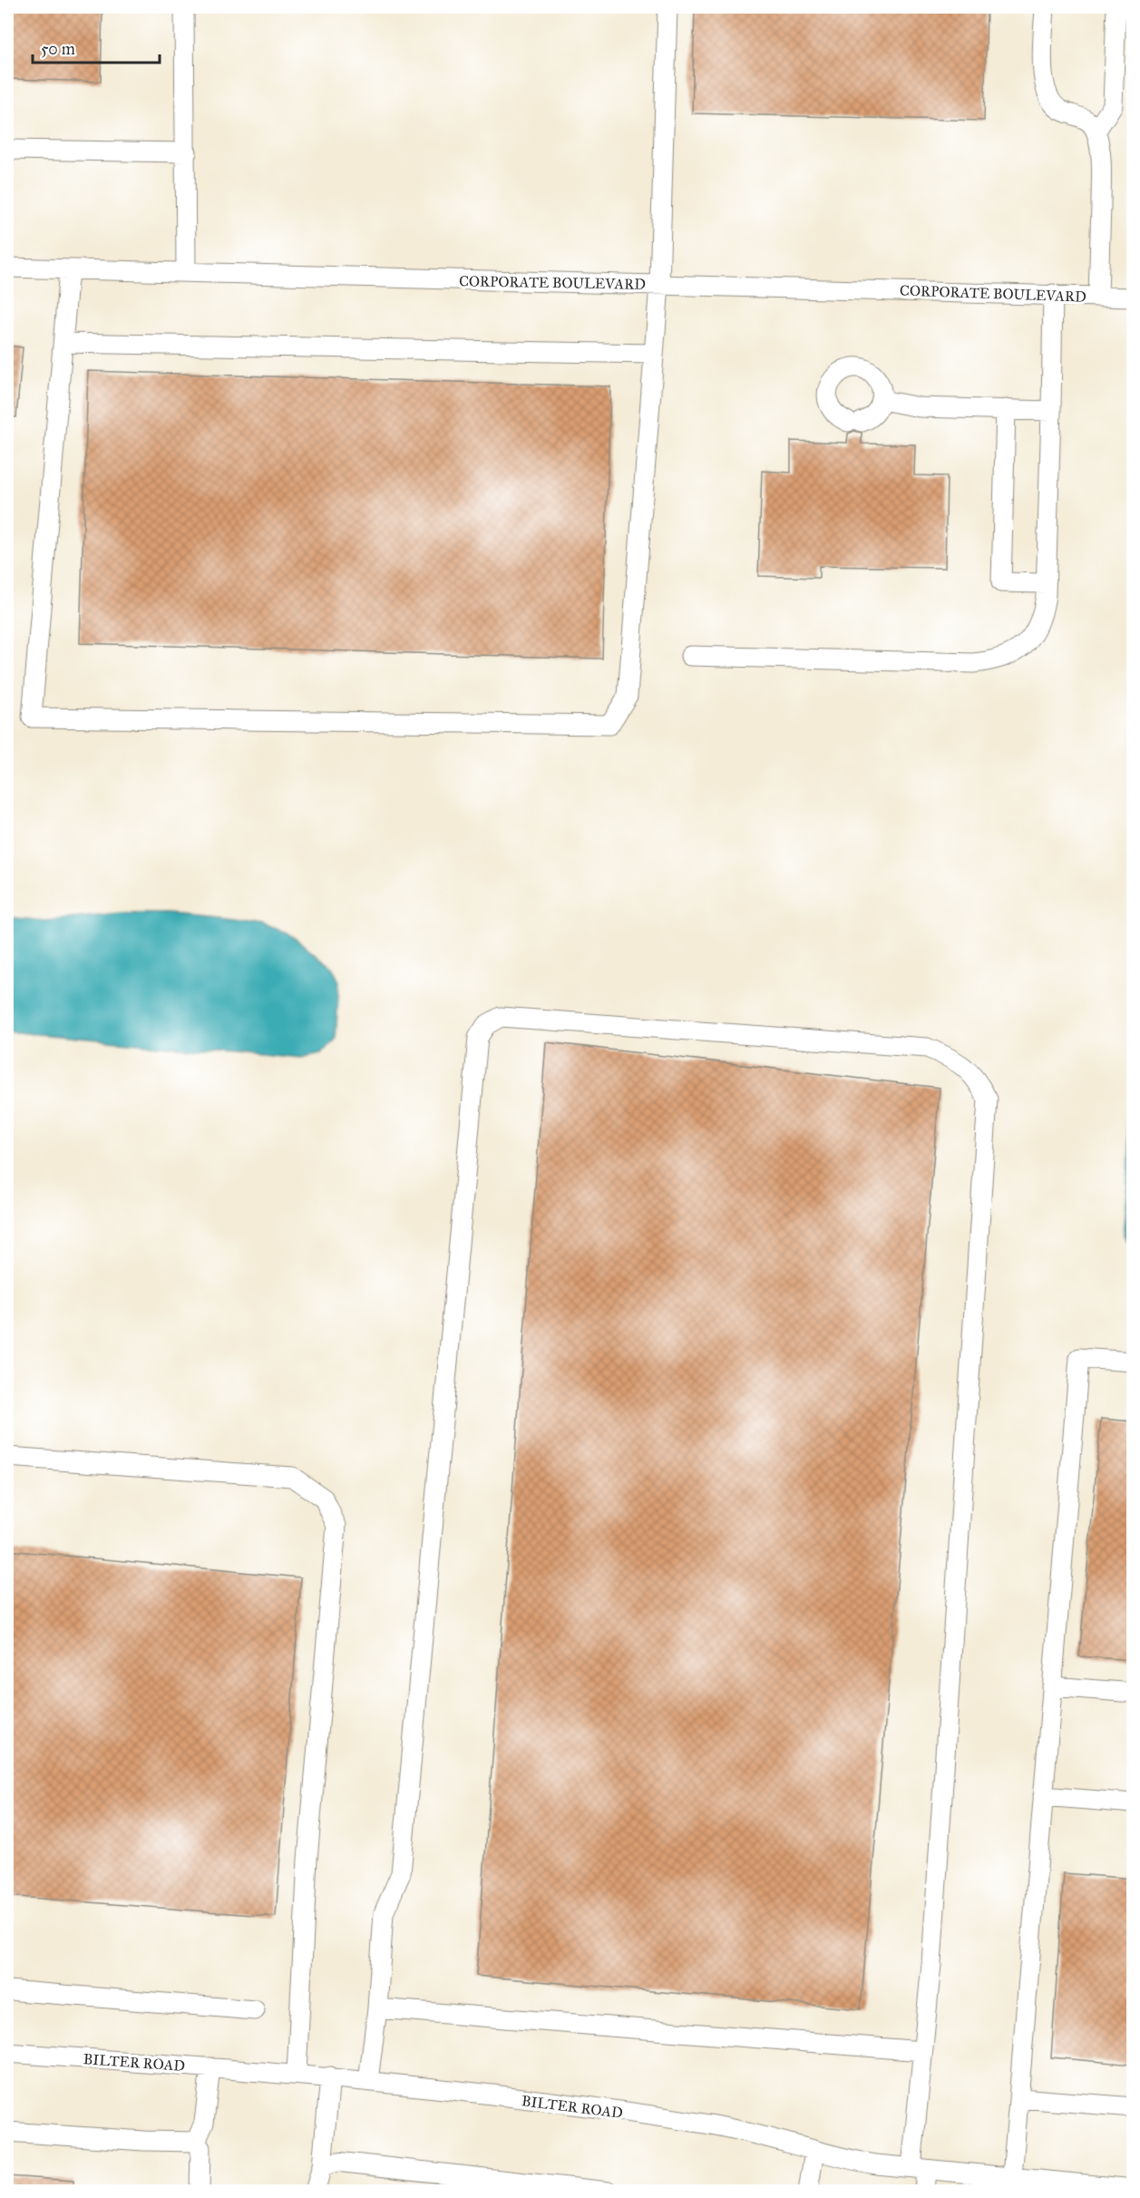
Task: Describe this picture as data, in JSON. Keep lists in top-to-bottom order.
{
  "streets": {
    "street": ["CORPORATE BOULEVARD", "BILTER ROAD"]
  },
  "scale_bar": "50 m"
}
